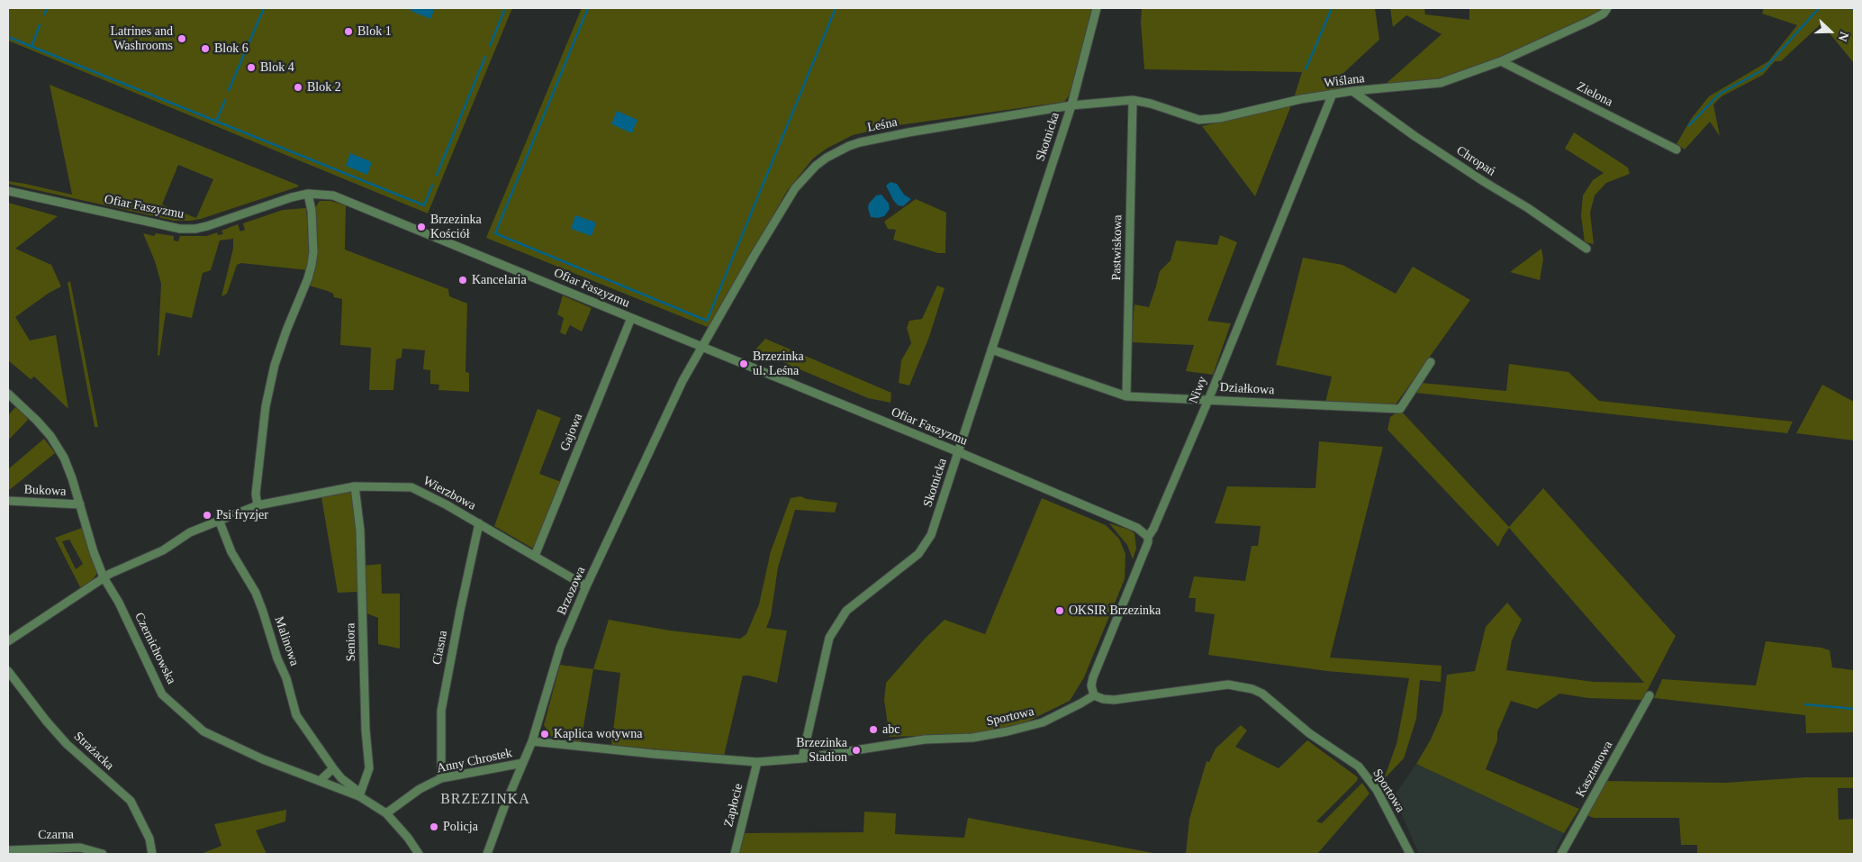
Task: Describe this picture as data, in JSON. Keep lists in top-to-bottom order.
{
  "streets": {
    "street": [
      "Wiślana",
      "Zielona",
      "Leśna",
      "Skotnicka",
      "Chropań",
      "Ofiar Faszyzmu",
      "Pastwiskowa",
      "Działkowa",
      "Niwy",
      "Gajowa",
      "Bukowa",
      "Wierzbowa",
      "Brzozowa",
      "Malinowa",
      "Seniora",
      "Ciasna",
      "Czernichowska",
      "Sportowa",
      "Strażacka",
      "Anny Chrostek",
      "Kasztanowa",
      "Zapłocie",
      "Czarna"
    ]
  },
  "crossings": [
    ["Wiślana", "Zielona"],
    ["Wiślana", "Leśna"],
    ["Wiślana", "Skotnicka"],
    ["Wiślana", "Chropań"],
    ["Wiślana", "Pastwiskowa"],
    ["Wiślana", "Niwy"],
    ["Leśna", "Skotnicka"],
    ["Leśna", "Ofiar Faszyzmu"],
    ["Leśna", "Brzozowa"],
    ["Skotnicka", "Ofiar Faszyzmu"],
    ["Skotnicka", "Działkowa"],
    ["Skotnicka", "Sportowa"],
    ["Ofiar Faszyzmu", "Niwy"],
    ["Ofiar Faszyzmu", "Gajowa"],
    ["Ofiar Faszyzmu", "Brzozowa"],
    ["Pastwiskowa", "Działkowa"],
    ["Działkowa", "Niwy"],
    ["Niwy", "Sportowa"],
    ["Gajowa", "Wierzbowa"],
    ["Bukowa", "Czernichowska"],
    ["Wierzbowa", "Brzozowa"],
    ["Wierzbowa", "Malinowa"],
    ["Wierzbowa", "Seniora"],
    ["Wierzbowa", "Ciasna"],
    ["Wierzbowa", "Czernichowska"],
    ["Brzozowa", "Sportowa"],
    ["Brzozowa", "Anny Chrostek"],
    ["Malinowa", "Seniora"],
    ["Malinowa", "Czernichowska"],
    ["Seniora", "Czernichowska"],
    ["Ciasna", "Anny Chrostek"],
    ["Czernichowska", "Anny Chrostek"],
    ["Sportowa", "Zapłocie"]
  ],
  "districts": ["BRZEZINKA"],
  "places": [
    "Blok 1",
    "Latrines and Washrooms",
    "Blok 6",
    "Blok 4",
    "Blok 2",
    "Brzezinka Kościół",
    "Kancelaria",
    "Brzezinka ul. Leśna",
    "Psi fryzjer",
    "OKSIR Brzezinka",
    "abc",
    "Kaplica wotywna",
    "Brzezinka Stadion",
    "Policja"
  ],
  "north": "right"
}
